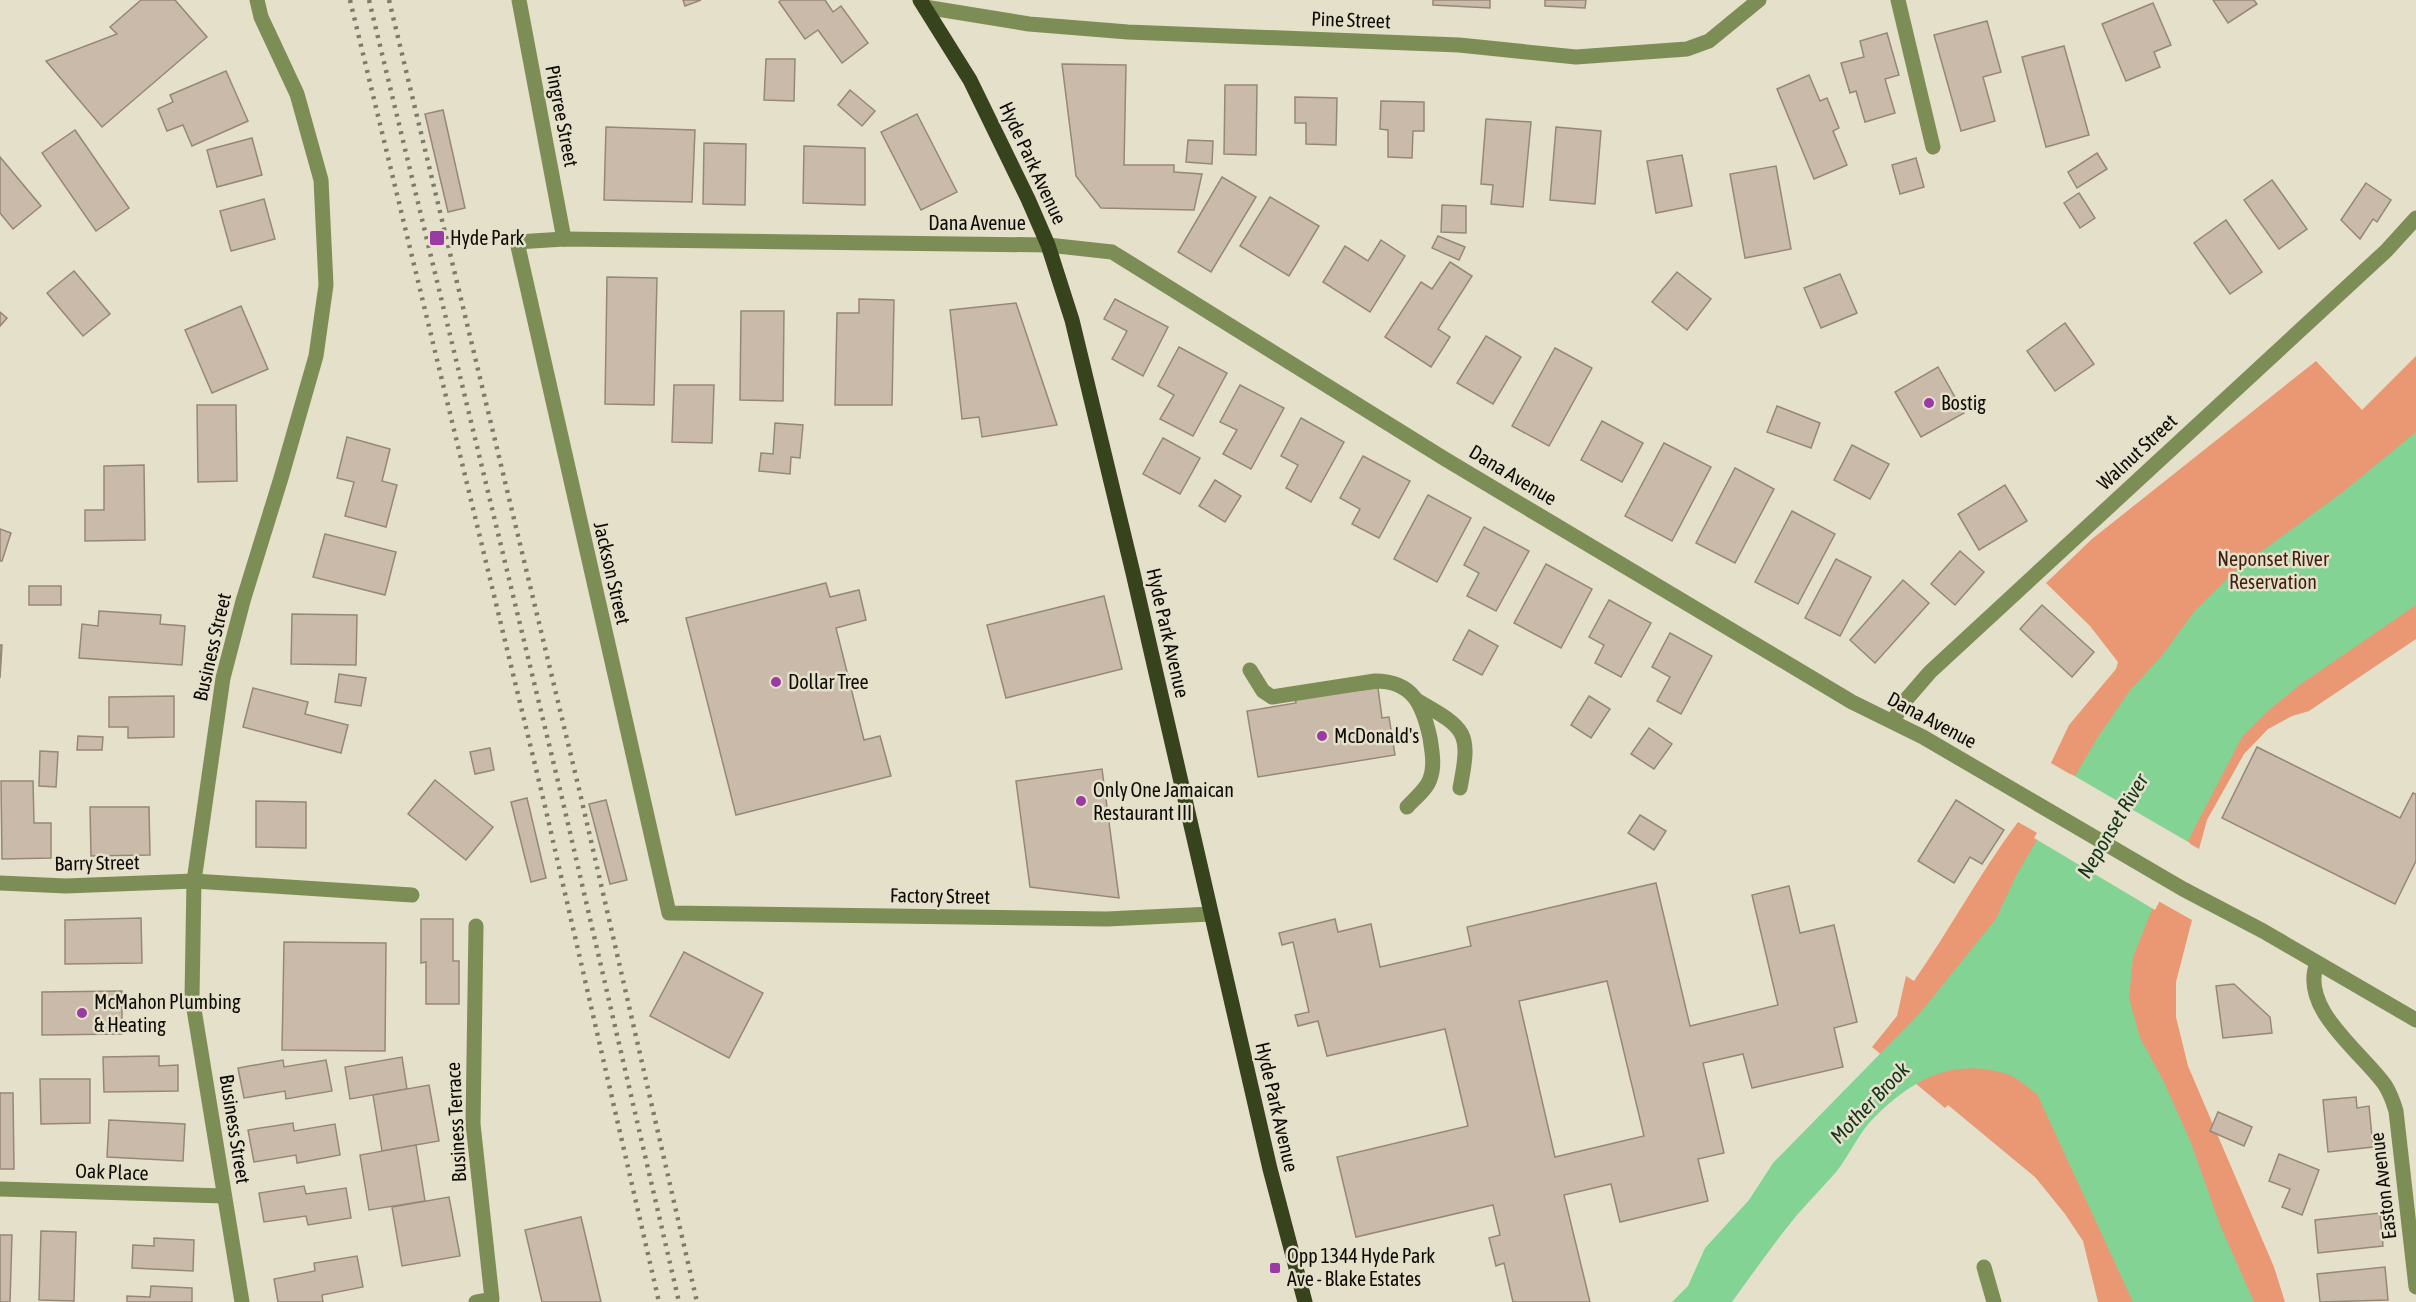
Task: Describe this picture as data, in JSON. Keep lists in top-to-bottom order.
{
  "streets": {
    "main road": ["Hyde Park Avenue"],
    "street": [
      "Pine Street",
      "Pingree Street",
      "Dana Avenue",
      "Walnut Street",
      "Jackson Street",
      "Business Street",
      "Barry Street",
      "Factory Street",
      "Business Terrace",
      "Oak Place",
      "Easton Avenue"
    ]
  },
  "crossings": [
    ["Pine Street", "Hyde Park Avenue"],
    ["Pingree Street", "Dana Avenue"],
    ["Hyde Park Avenue", "Dana Avenue"],
    ["Hyde Park Avenue", "Factory Street"],
    ["Dana Avenue", "Walnut Street"],
    ["Dana Avenue", "Jackson Street"],
    ["Dana Avenue", "Easton Avenue"],
    ["Jackson Street", "Factory Street"],
    ["Business Street", "Barry Street"],
    ["Business Street", "Oak Place"]
  ],
  "water": ["Neponset River", "Mother Brook"],
  "parks": ["Neponset River Reservation"],
  "places": {
    "transit": ["Hyde Park", "Opp 1344 Hyde Park Ave - Blake Estates"],
    "other": [
      "Bostig",
      "Dollar Tree",
      "McDonald's",
      "Only One Jamaican Restaurant III",
      "McMahon Plumbing & Heating"
    ]
  }
}
